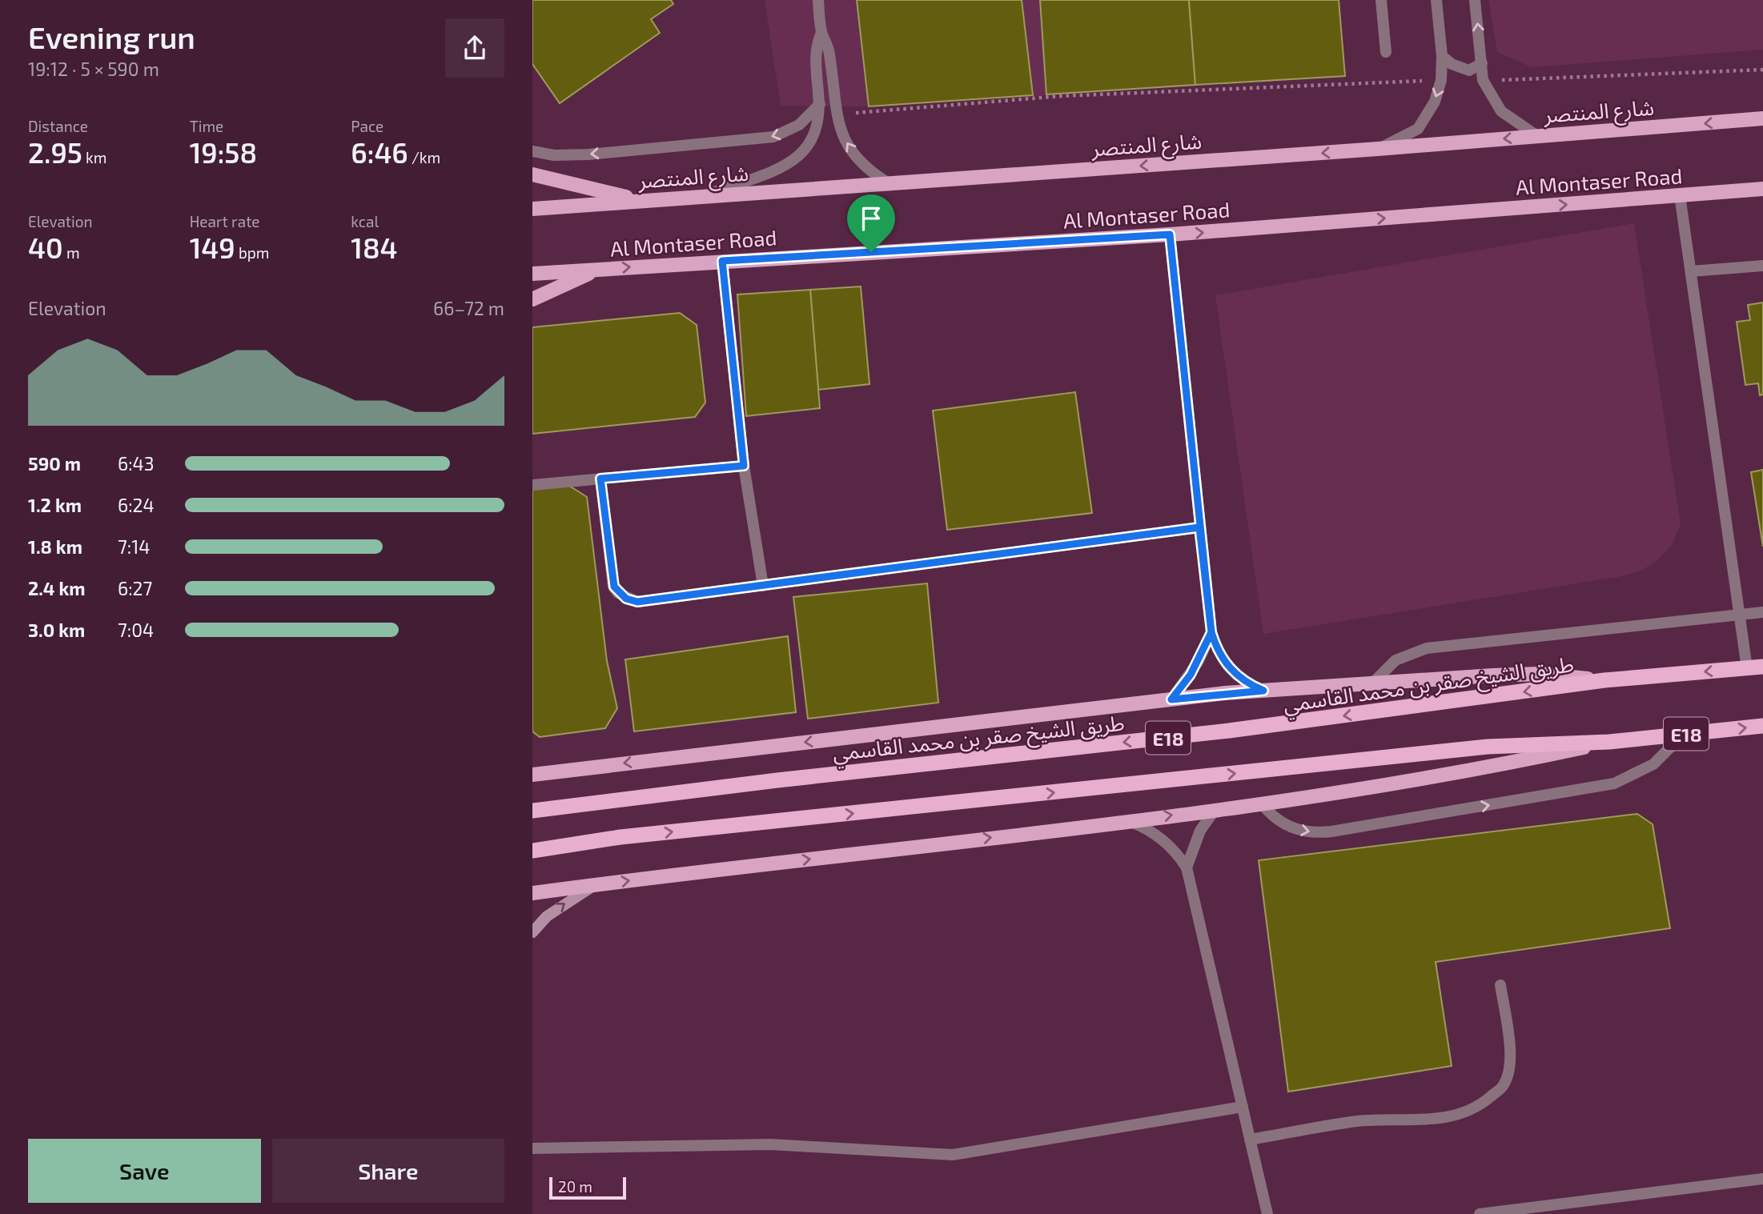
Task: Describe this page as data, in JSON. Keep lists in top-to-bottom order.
{
  "streets": {
    "highway": ["طريق الشيخ صقر بن محمد القاسمي", "E18"],
    "main road": ["شارع المنتصر", "Al Montaser Road"]
  },
  "one_way": ["شارع المنتصر", "Al Montaser Road"],
  "scale_bar": "20 m",
  "page": {
    "heading": ["Evening run", "19:12 · 5 × 590 m"],
    "stats": [
      ["Distance", "2.95 km"],
      ["Time", "19:58"],
      ["Pace", "6:46 /km"],
      ["Elevation", "40 m"],
      ["Heart rate", "149 bpm"],
      ["kcal", "184"]
    ],
    "chart": ["Elevation", "66–72 m"],
    "list": [
      {
        "name": "590 m",
        "note": "6:43"
      },
      {
        "name": "1.2 km",
        "note": "6:24"
      },
      {
        "name": "1.8 km",
        "note": "7:14"
      },
      {
        "name": "2.4 km",
        "note": "6:27"
      },
      {
        "name": "3.0 km",
        "note": "7:04"
      }
    ],
    "buttons": ["Save", "Share"],
    "scale": "20 m"
  }
}
